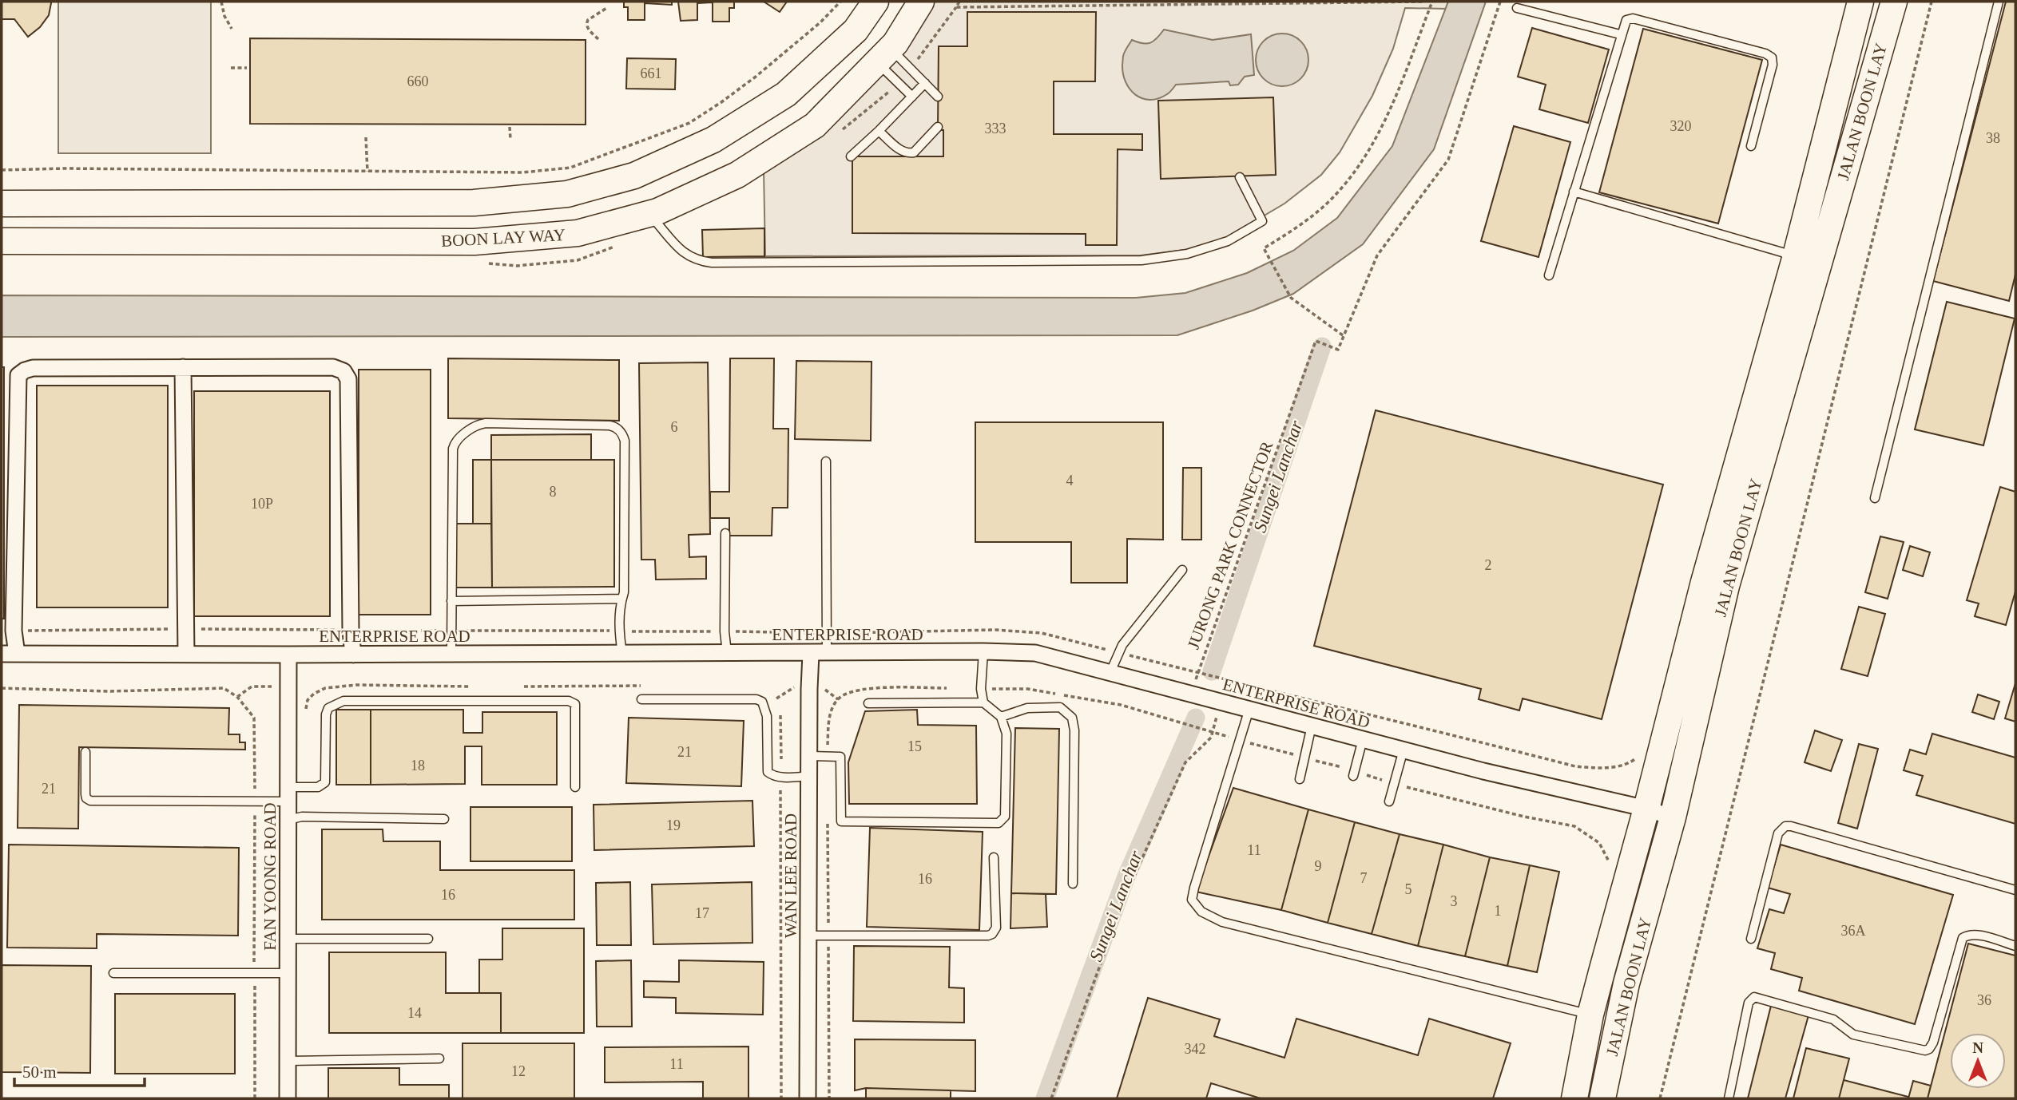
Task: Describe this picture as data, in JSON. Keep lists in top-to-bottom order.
{
  "streets": {
    "main road": ["JALAN BOON LAY", "BOON LAY WAY"],
    "street": ["ENTERPRISE ROAD", "WAN LEE ROAD", "FAN YOONG ROAD"],
    "path": ["JURONG PARK CONNECTOR"]
  },
  "crossings": [
    ["JALAN BOON LAY", "ENTERPRISE ROAD"],
    ["ENTERPRISE ROAD", "WAN LEE ROAD"],
    ["ENTERPRISE ROAD", "FAN YOONG ROAD"]
  ],
  "water": ["Sungei Lanchar"],
  "house_numbers": [
    "661",
    "660",
    "320",
    "333",
    "38",
    "6",
    "4",
    "8",
    "10P",
    "2",
    "15",
    "21",
    "18",
    "21",
    "19",
    "11",
    "9",
    "7",
    "16",
    "5",
    "16",
    "3",
    "1",
    "17",
    "36A",
    "36",
    "14",
    "342",
    "11",
    "12"
  ],
  "scale_bar": "50 m",
  "north": "top"
}
